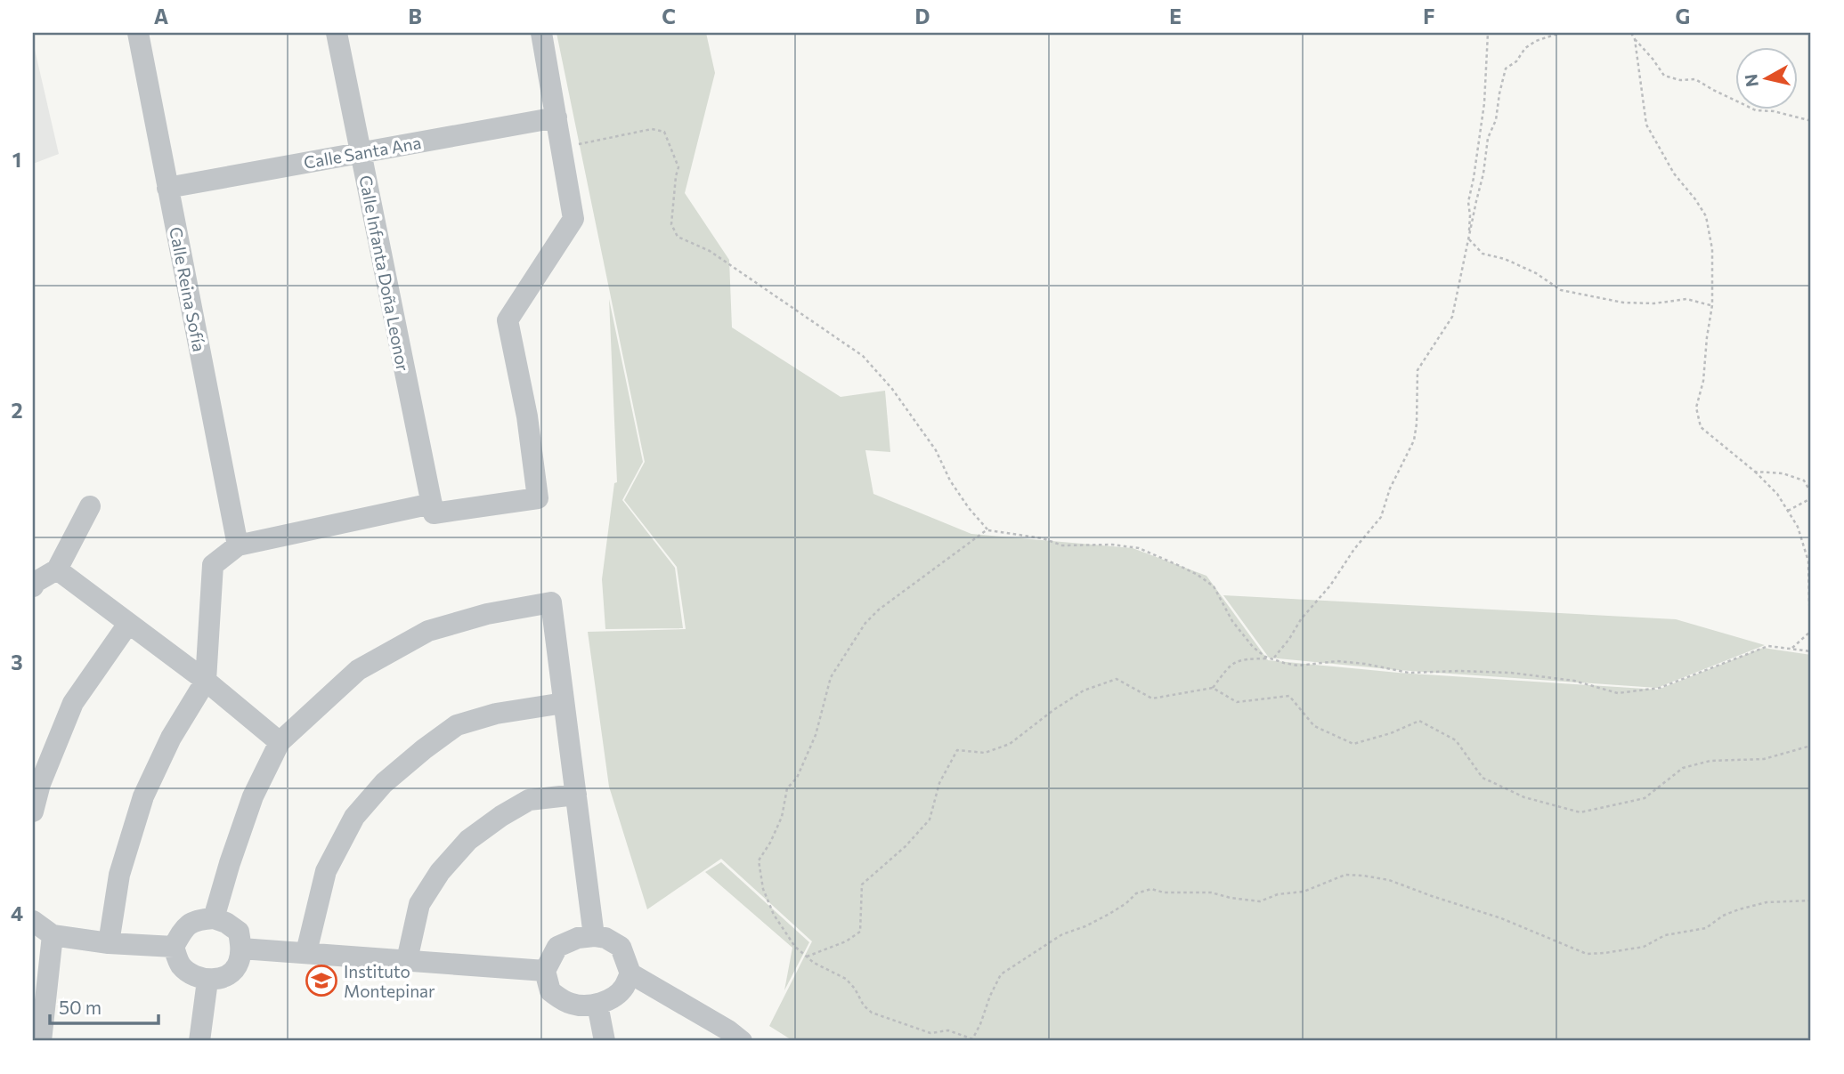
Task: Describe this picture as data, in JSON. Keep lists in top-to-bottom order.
{
  "streets": {
    "street": ["Calle Santa Ana", "Calle Infanta Doña Leonor", "Calle Reina Sofía"]
  },
  "crossings": [
    ["Calle Santa Ana", "Calle Infanta Doña Leonor"],
    ["Calle Santa Ana", "Calle Reina Sofía"]
  ],
  "places": {
    "school or university": ["Instituto Montepinar"]
  },
  "scale_bar": "50 m",
  "north": "left",
  "grid": {
    "columns": [
      "A",
      "B",
      "C",
      "D",
      "E",
      "F",
      "G"
    ],
    "rows": [
      "1",
      "2",
      "3",
      "4"
    ]
  }
}
